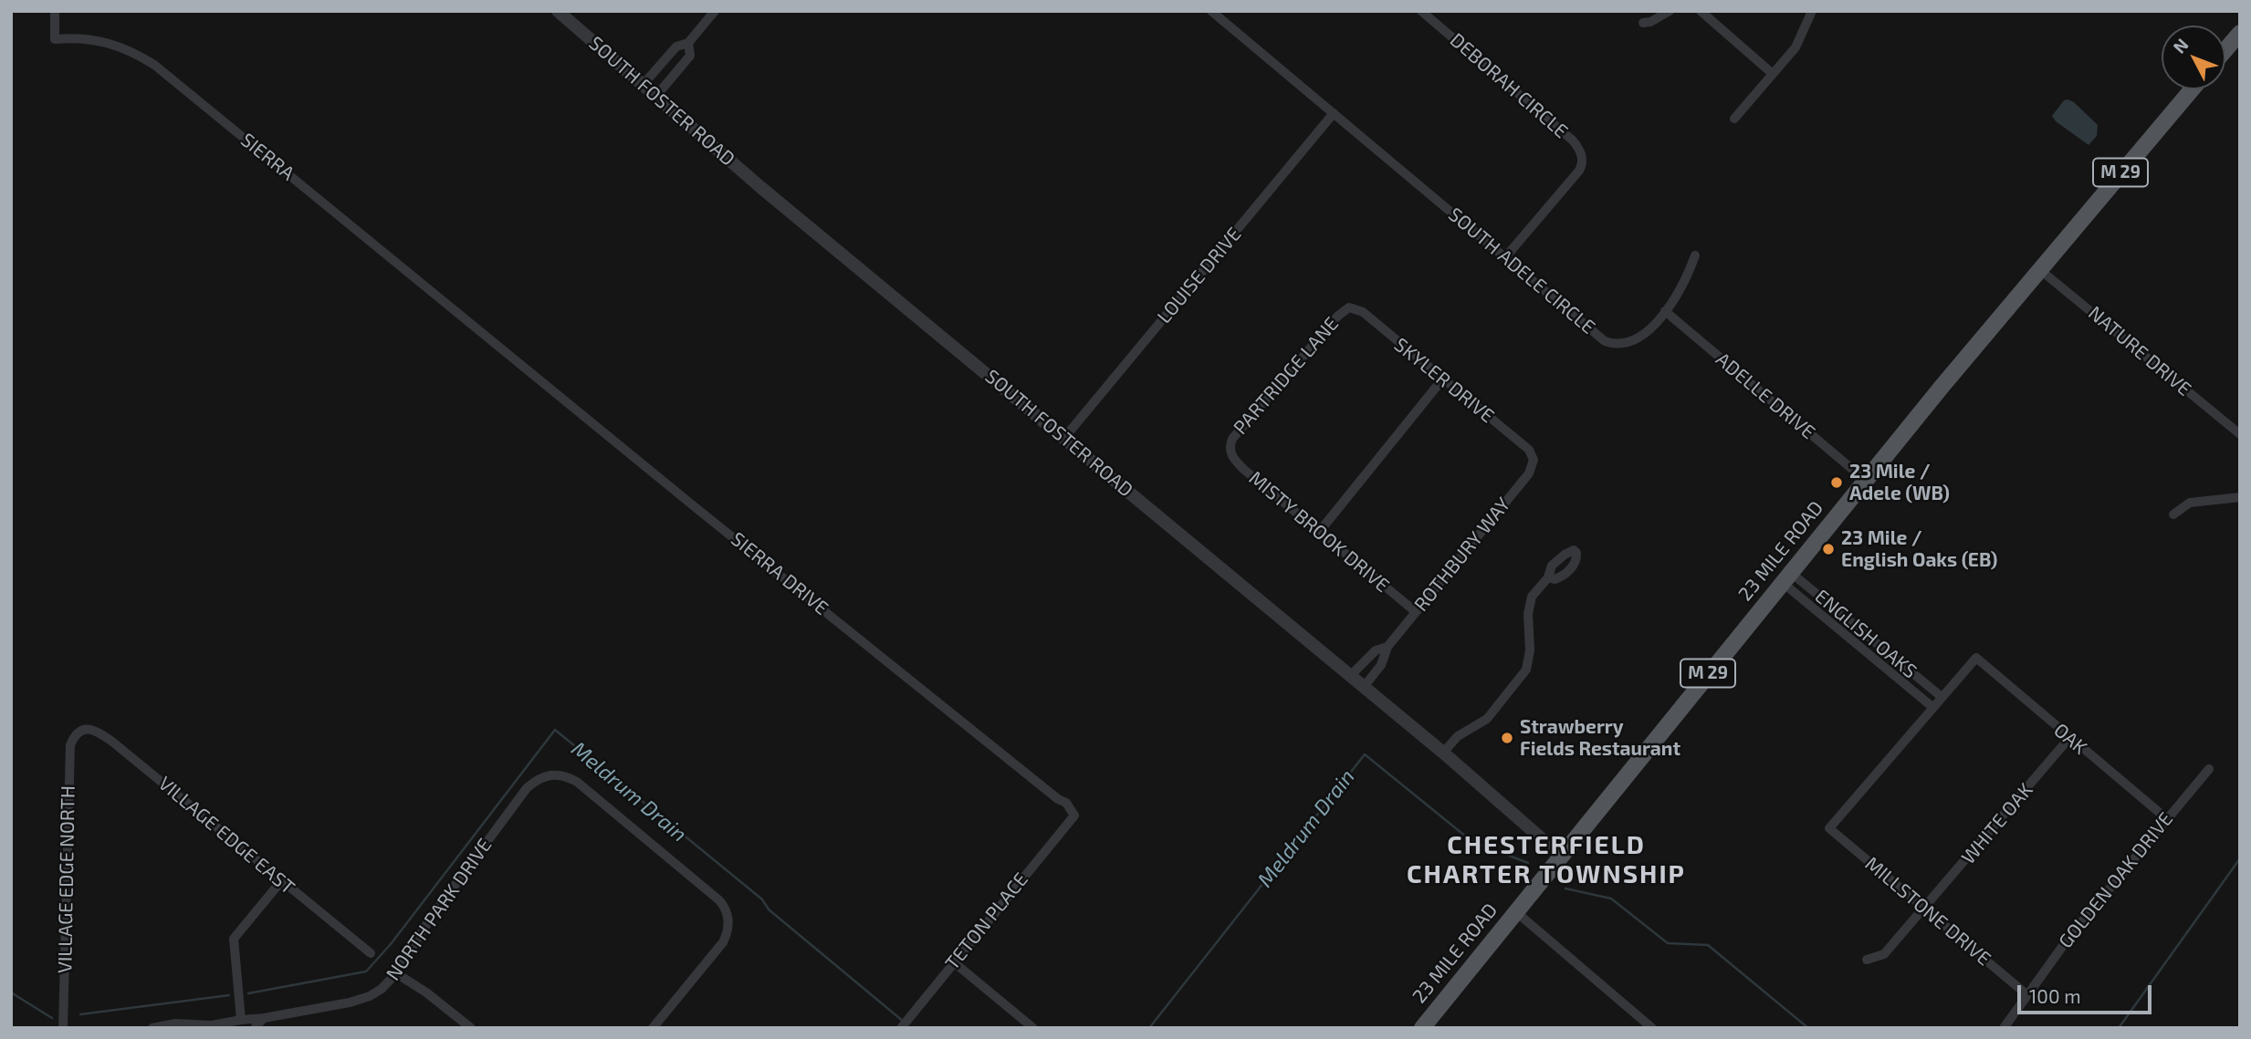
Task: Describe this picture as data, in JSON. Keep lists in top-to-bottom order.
{
  "streets": {
    "main road": ["M 29", "23 MILE ROAD"],
    "street": [
      "DEBORAH CIRCLE",
      "SOUTH FOSTER ROAD",
      "SIERRA",
      "SOUTH ADELE CIRCLE",
      "LOUISE DRIVE",
      "NATURE DRIVE",
      "PARTRIDGE LANE",
      "SKYLER DRIVE",
      "ADELLE DRIVE",
      "MISTY BROOK DRIVE",
      "ROTHBURY WAY",
      "SIERRA DRIVE",
      "ENGLISH OAKS",
      "OAK",
      "WHITE OAK",
      "VILLAGE EDGE EAST",
      "VILLAGE EDGE NORTH",
      "GOLDEN OAK DRIVE",
      "NORTH PARK DRIVE",
      "MILLSTONE DRIVE",
      "TETON PLACE"
    ]
  },
  "crossings": [
    ["DEBORAH CIRCLE", "SOUTH ADELE CIRCLE"],
    ["SOUTH FOSTER ROAD", "LOUISE DRIVE"],
    ["SOUTH FOSTER ROAD", "23 MILE ROAD"],
    ["SOUTH FOSTER ROAD", "ROTHBURY WAY"],
    ["SIERRA", "SIERRA DRIVE"],
    ["SOUTH ADELE CIRCLE", "LOUISE DRIVE"],
    ["SOUTH ADELE CIRCLE", "ADELLE DRIVE"],
    ["NATURE DRIVE", "23 MILE ROAD"],
    ["PARTRIDGE LANE", "SKYLER DRIVE"],
    ["PARTRIDGE LANE", "MISTY BROOK DRIVE"],
    ["SKYLER DRIVE", "ROTHBURY WAY"],
    ["ADELLE DRIVE", "23 MILE ROAD"],
    ["MISTY BROOK DRIVE", "ROTHBURY WAY"],
    ["23 MILE ROAD", "ENGLISH OAKS"],
    ["SIERRA DRIVE", "TETON PLACE"],
    ["ENGLISH OAKS", "OAK"],
    ["ENGLISH OAKS", "MILLSTONE DRIVE"],
    ["OAK", "WHITE OAK"],
    ["OAK", "GOLDEN OAK DRIVE"],
    ["WHITE OAK", "MILLSTONE DRIVE"],
    ["VILLAGE EDGE EAST", "VILLAGE EDGE NORTH"],
    ["GOLDEN OAK DRIVE", "MILLSTONE DRIVE"]
  ],
  "districts": ["CHESTERFIELD CHARTER TOWNSHIP"],
  "water": ["Meldrum Drain"],
  "places": ["23 Mile / Adele (WB)", "23 Mile / English Oaks (EB)", "Strawberry Fields Restaurant"],
  "scale_bar": "100 m",
  "north": "top left"
}
